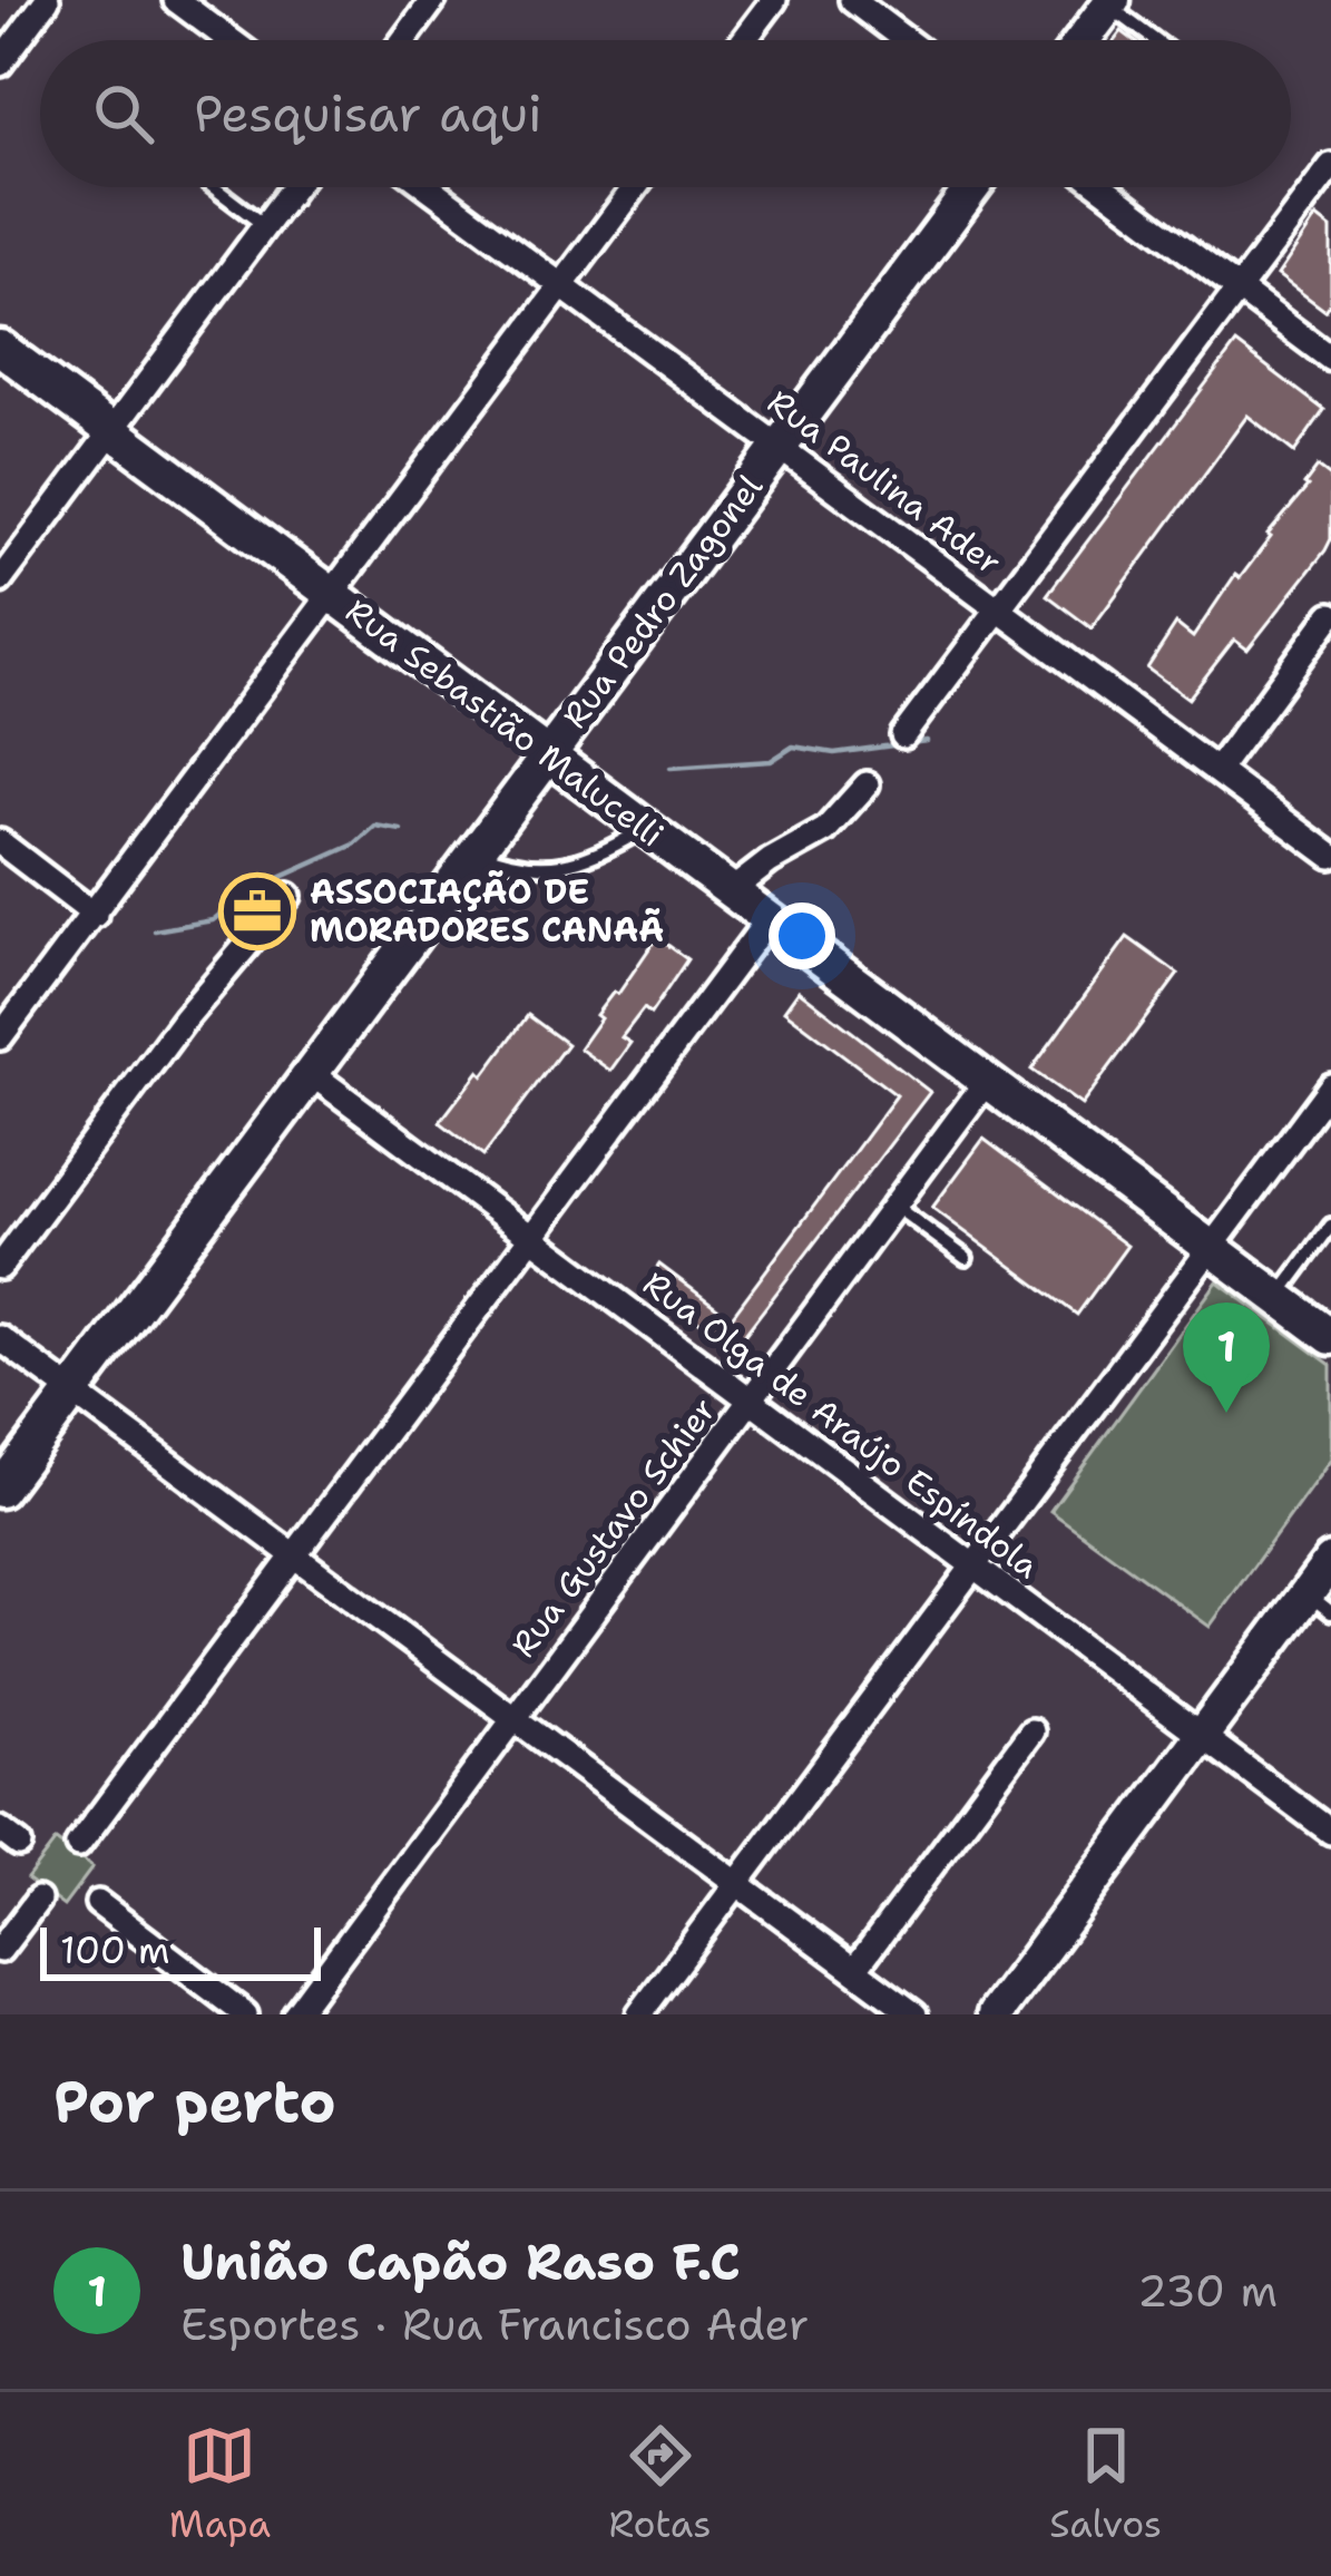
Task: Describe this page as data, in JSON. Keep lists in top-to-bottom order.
{
  "streets": {
    "street": [
      "Rua Paulina Ader",
      "Rua Pedro Zagonel",
      "Rua Sebastião Malucelli",
      "Rua Olga de Araújo Espíndola",
      "Rua Gustavo Schier"
    ]
  },
  "crossings": [
    ["Rua Paulina Ader", "Rua Pedro Zagonel"],
    ["Rua Pedro Zagonel", "Rua Sebastião Malucelli"],
    ["Rua Pedro Zagonel", "Rua Olga de Araújo Espíndola"],
    ["Rua Sebastião Malucelli", "Rua Gustavo Schier"],
    ["Rua Olga de Araújo Espíndola", "Rua Gustavo Schier"]
  ],
  "places": {
    "office": ["ASSOCIAÇÃO DE MORADORES CANAÃ"]
  },
  "scale_bar": "100 m",
  "page": {
    "search": "Pesquisar aqui",
    "pins": "1",
    "scale": "100 m",
    "heading": "Por perto",
    "list": [
      {
        "mark": "1",
        "name": "União Capão Raso F.C",
        "note": "Esportes · Rua Francisco Ader",
        "value": "230 m"
      }
    ],
    "nav": ["Mapa", "Rotas", "Salvos"]
  }
}
